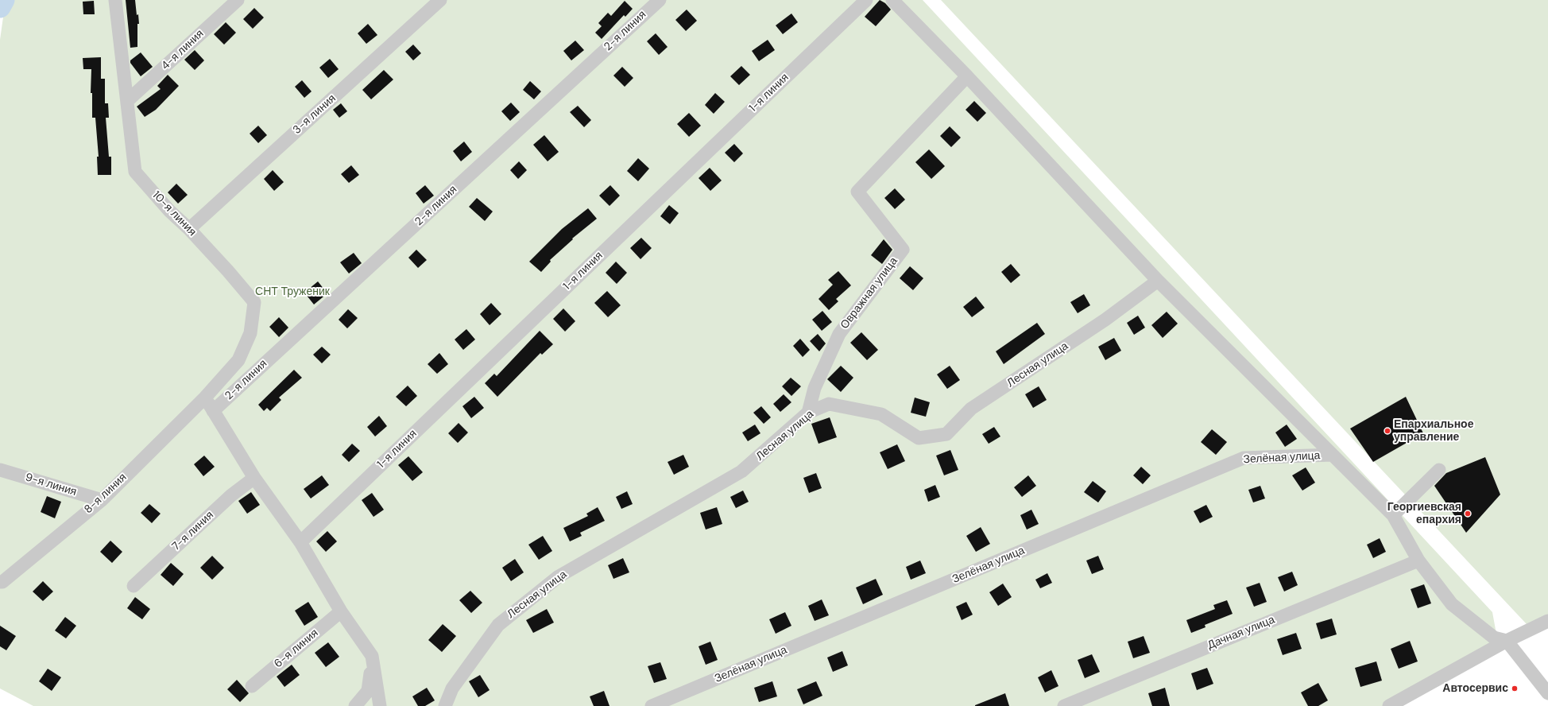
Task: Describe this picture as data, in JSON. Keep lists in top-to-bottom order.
{
  "streets": {
    "street": [
      "2-я линия",
      "4-я линия",
      "1-я линия",
      "3-я линия",
      "10-я линия",
      "Овражная улица",
      "Лесная улица",
      "Зелёная улица",
      "9-я линия",
      "8-я линия",
      "7-я линия",
      "Дачная улица",
      "6-я линия"
    ]
  },
  "crossings": [
    ["4-я линия", "10-я линия"],
    ["3-я линия", "10-я линия"],
    ["10-я линия", "8-я линия"],
    ["Овражная улица", "Лесная улица"],
    ["9-я линия", "8-я линия"]
  ],
  "parks": ["СНТ Труженик"],
  "places": ["Епархиальное управление", "Георгиевская епархия", "Автосервис"]
}
